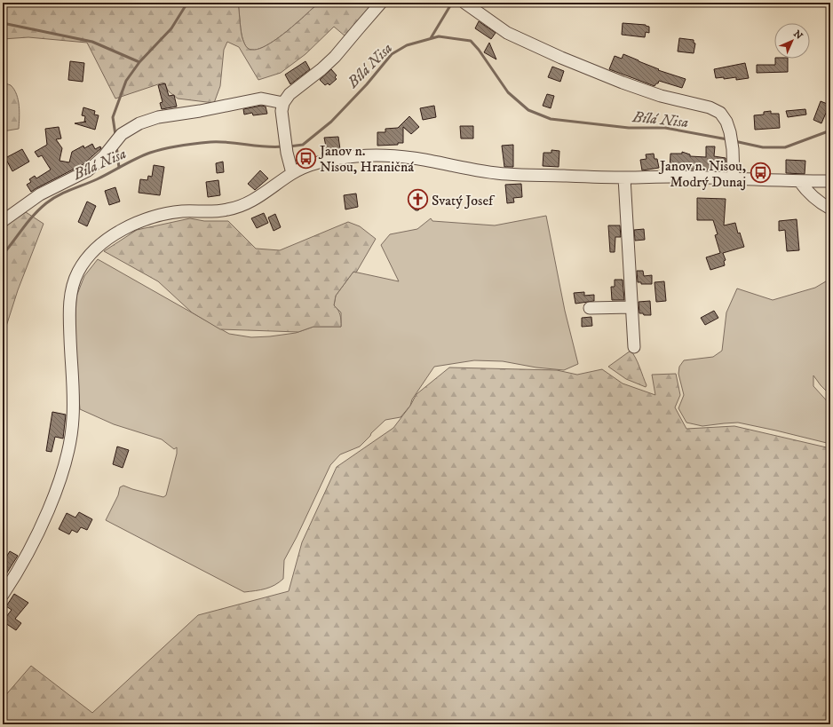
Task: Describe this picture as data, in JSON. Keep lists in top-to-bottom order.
{
  "water": ["Bílá Nisa"],
  "places": {
    "bus stop": ["Janov n. Nisou, Hraničná", "Janov n. Nisou, Modrý Dunaj"],
    "church": ["Svatý Josef"]
  },
  "north": "top right"
}
